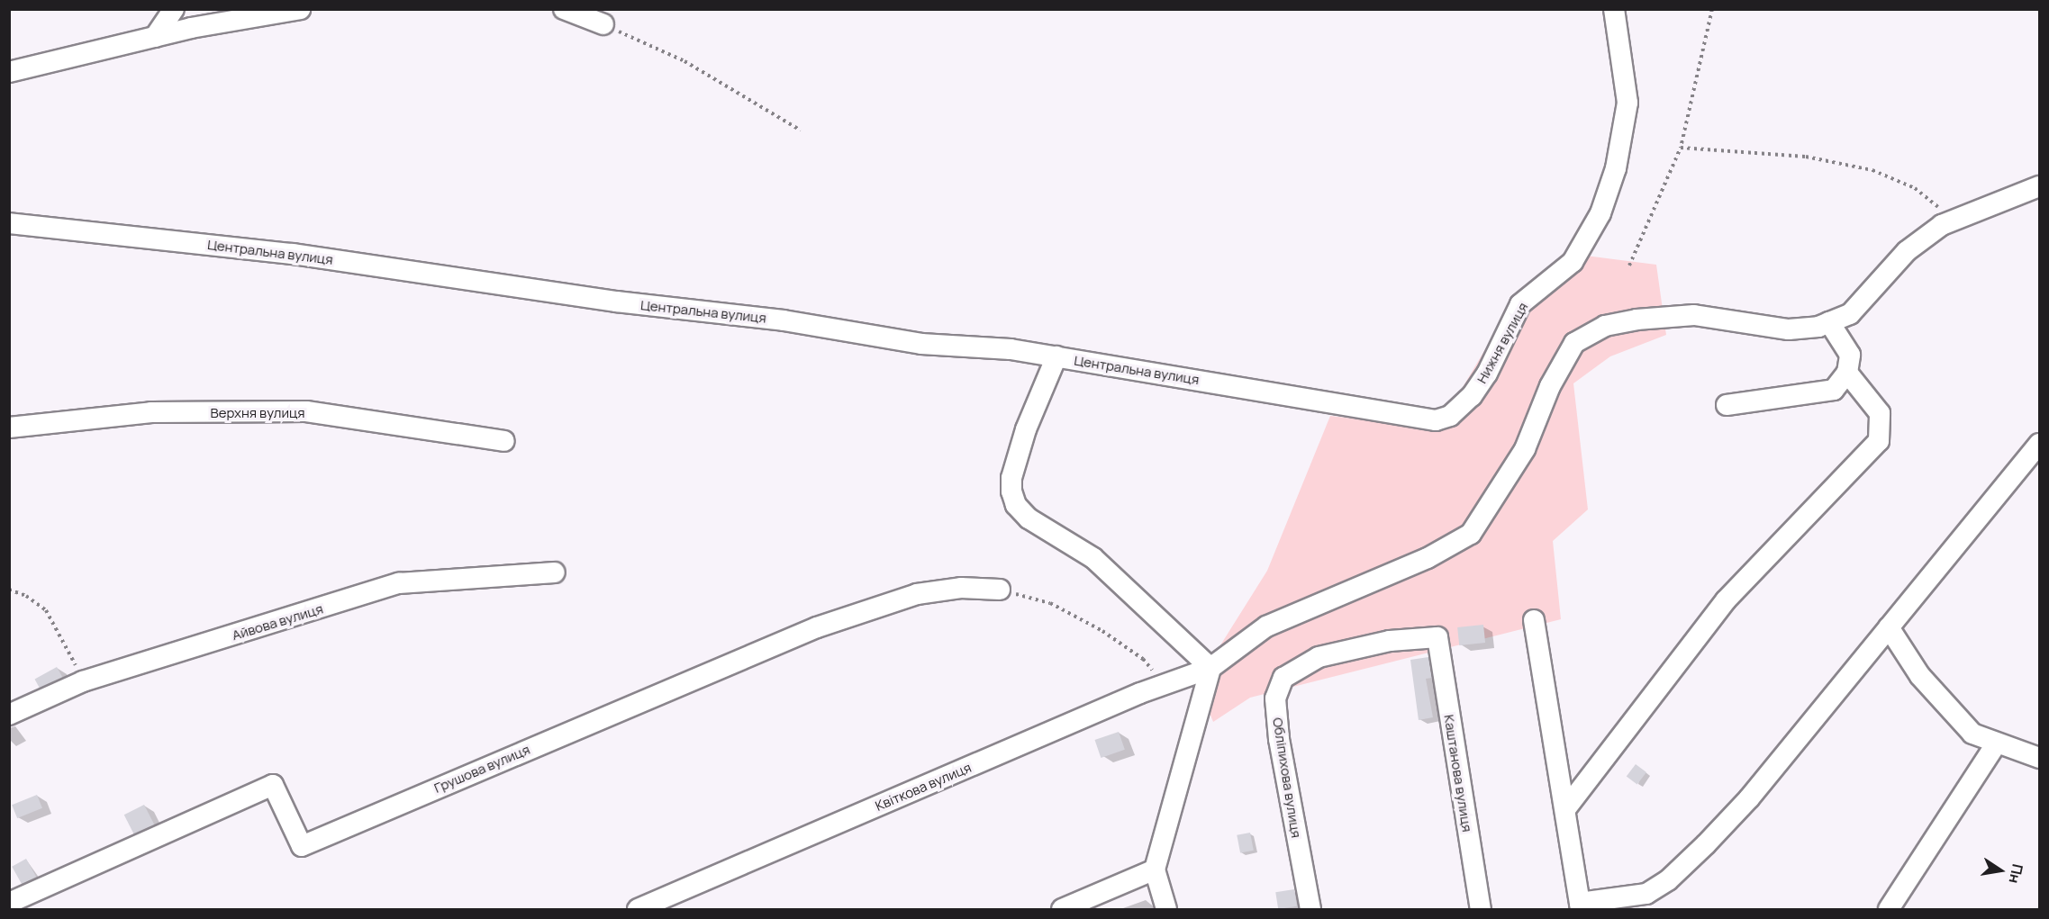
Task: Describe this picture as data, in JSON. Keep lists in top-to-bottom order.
{
  "streets": {
    "street": [
      "Центральна вулиця",
      "Нижня вулиця",
      "Верхня вулиця",
      "Айвова вулиця",
      "Грушова вулиця",
      "Каштанова вулиця",
      "Обліпихова вулиця",
      "Квіткова вулиця"
    ]
  },
  "crossings": [
    ["Центральна вулиця", "Нижня вулиця"],
    ["Каштанова вулиця", "Обліпихова вулиця"]
  ],
  "north": "right"
}
